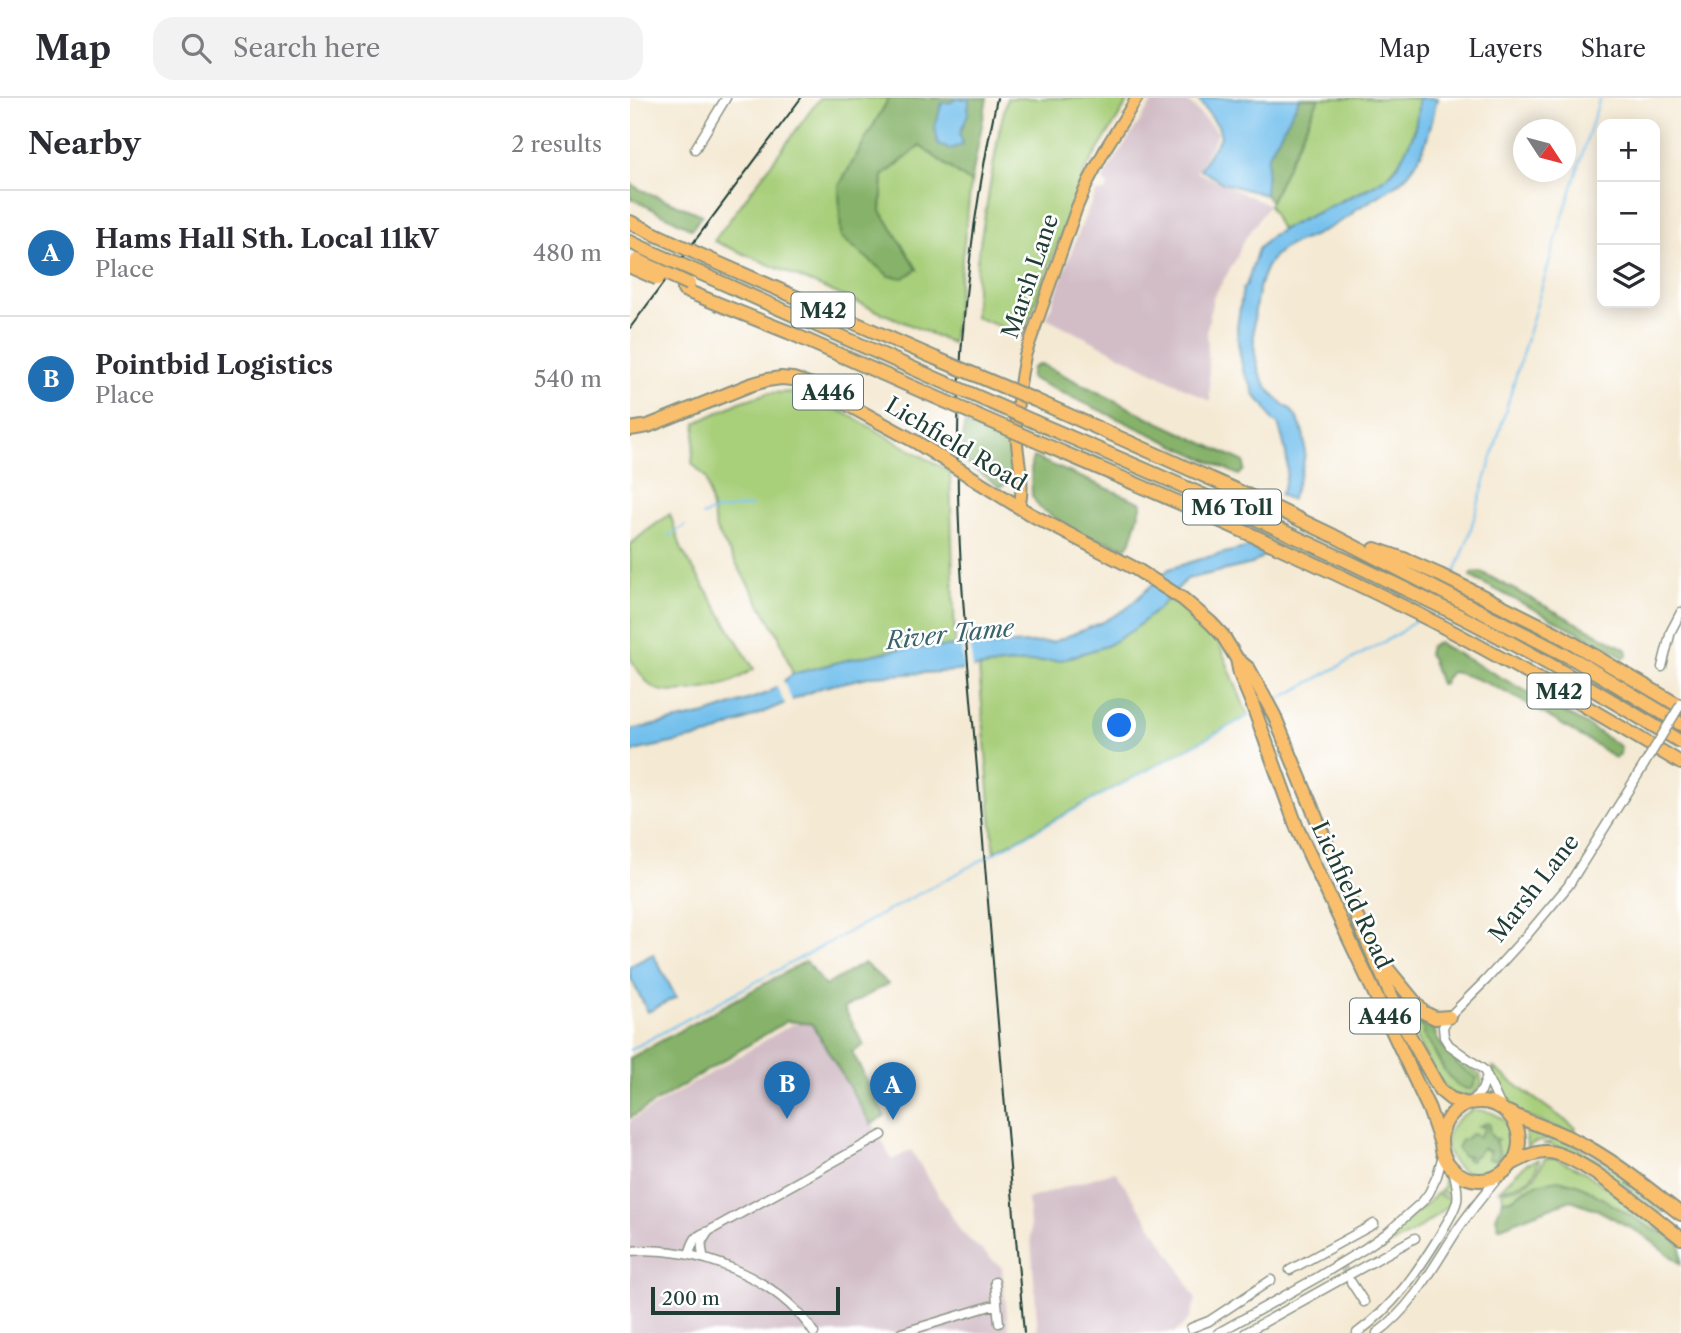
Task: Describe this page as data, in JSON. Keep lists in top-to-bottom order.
{
  "streets": {
    "highway": [
      "M42",
      "A446",
      "Lichfield Road",
      "M6 Toll"
    ],
    "main road": ["Marsh Lane"]
  },
  "crossings": [
    ["Marsh Lane", "M42"],
    ["Marsh Lane", "Lichfield Road"],
    ["M42", "M6 Toll"]
  ],
  "water": ["River Tame"],
  "scale_bar": "200 m",
  "north": "bottom right",
  "page": {
    "header": "Map",
    "search": "Search here",
    "nav": ["Map", "Layers", "Share"],
    "heading": ["Nearby", "2 results"],
    "map_buttons": ["+", "−"],
    "list": [
      {
        "mark": "A",
        "name": "Hams Hall Sth. Local 11kV",
        "note": "Place",
        "value": "480 m"
      },
      {
        "mark": "B",
        "name": "Pointbid Logistics",
        "note": "Place",
        "value": "540 m"
      }
    ],
    "pins": ["B", "A"],
    "scale": "200 m"
  }
}
